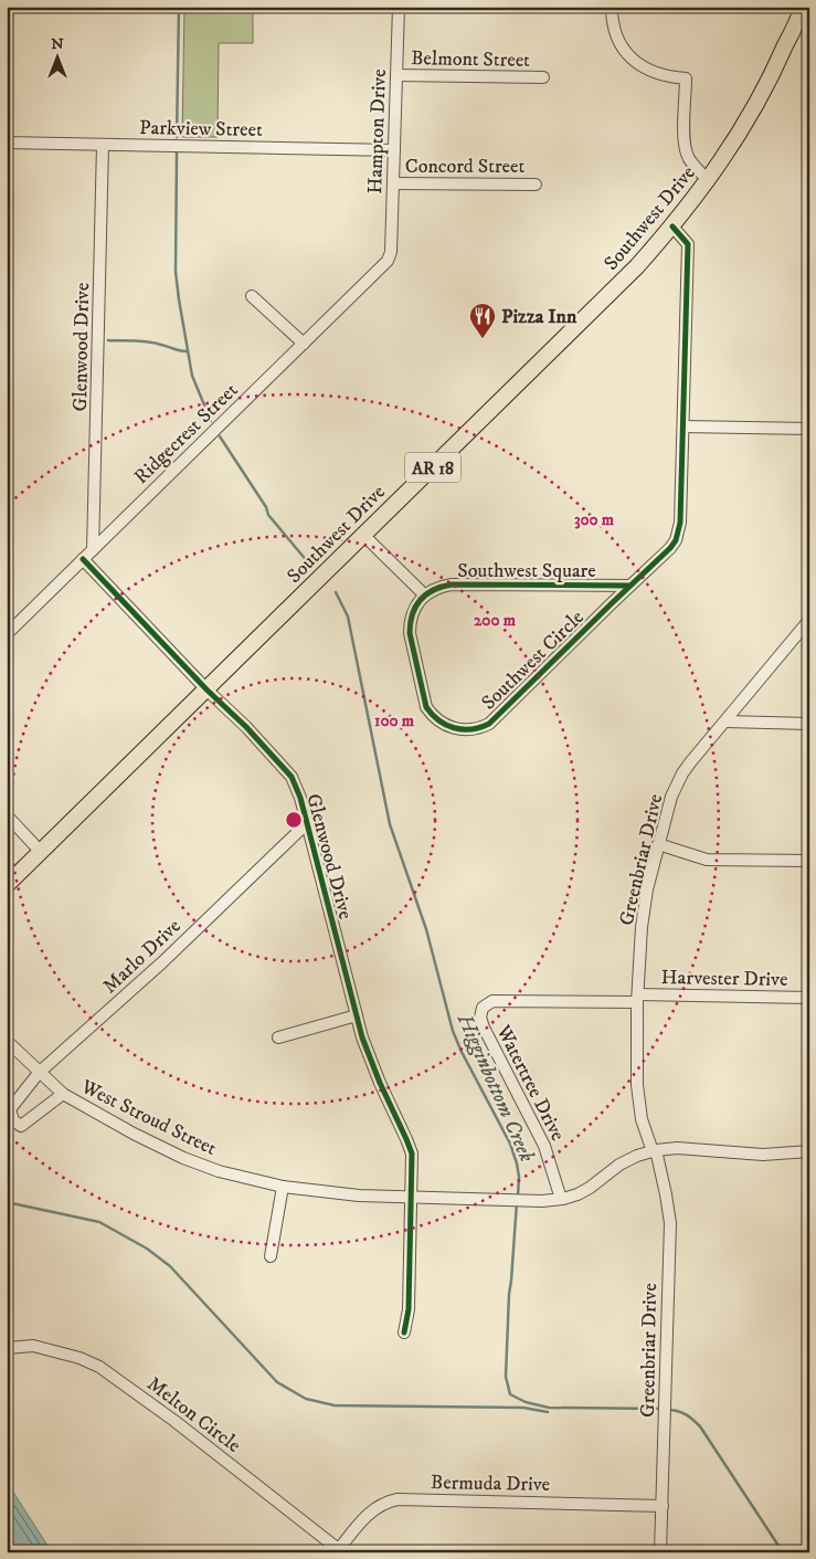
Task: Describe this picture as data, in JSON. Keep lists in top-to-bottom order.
{
  "streets": {
    "main road": ["Southwest Drive", "AR 18"],
    "street": [
      "Belmont Street",
      "Parkview Street",
      "Hampton Drive",
      "Concord Street",
      "Glenwood Drive",
      "Ridgecrest Street",
      "Southwest Square",
      "Southwest Circle",
      "Greenbriar Drive",
      "Marlo Drive",
      "Harvester Drive",
      "Watertree Drive",
      "West Stroud Street",
      "Melton Circle",
      "Bermuda Drive"
    ]
  },
  "crossings": [
    ["Belmont Street", "Hampton Drive"],
    ["Parkview Street", "Hampton Drive"],
    ["Parkview Street", "Glenwood Drive"],
    ["Hampton Drive", "Concord Street"],
    ["Hampton Drive", "Ridgecrest Street"],
    ["Southwest Drive", "Glenwood Drive"],
    ["Southwest Drive", "Southwest Circle"],
    ["Glenwood Drive", "Ridgecrest Street"],
    ["Glenwood Drive", "Marlo Drive"],
    ["Glenwood Drive", "West Stroud Street"],
    ["Southwest Square", "Southwest Circle"],
    ["Greenbriar Drive", "Harvester Drive"],
    ["Greenbriar Drive", "Watertree Drive"],
    ["Greenbriar Drive", "West Stroud Street"],
    ["Greenbriar Drive", "Bermuda Drive"],
    ["Marlo Drive", "West Stroud Street"],
    ["Harvester Drive", "Watertree Drive"],
    ["Watertree Drive", "West Stroud Street"],
    ["Melton Circle", "Bermuda Drive"]
  ],
  "water": ["Higginbottom Creek"],
  "places": {
    "restaurant": ["Pizza Inn"]
  },
  "north": "top",
  "rings": ["300 m", "200 m", "100 m"]
}
